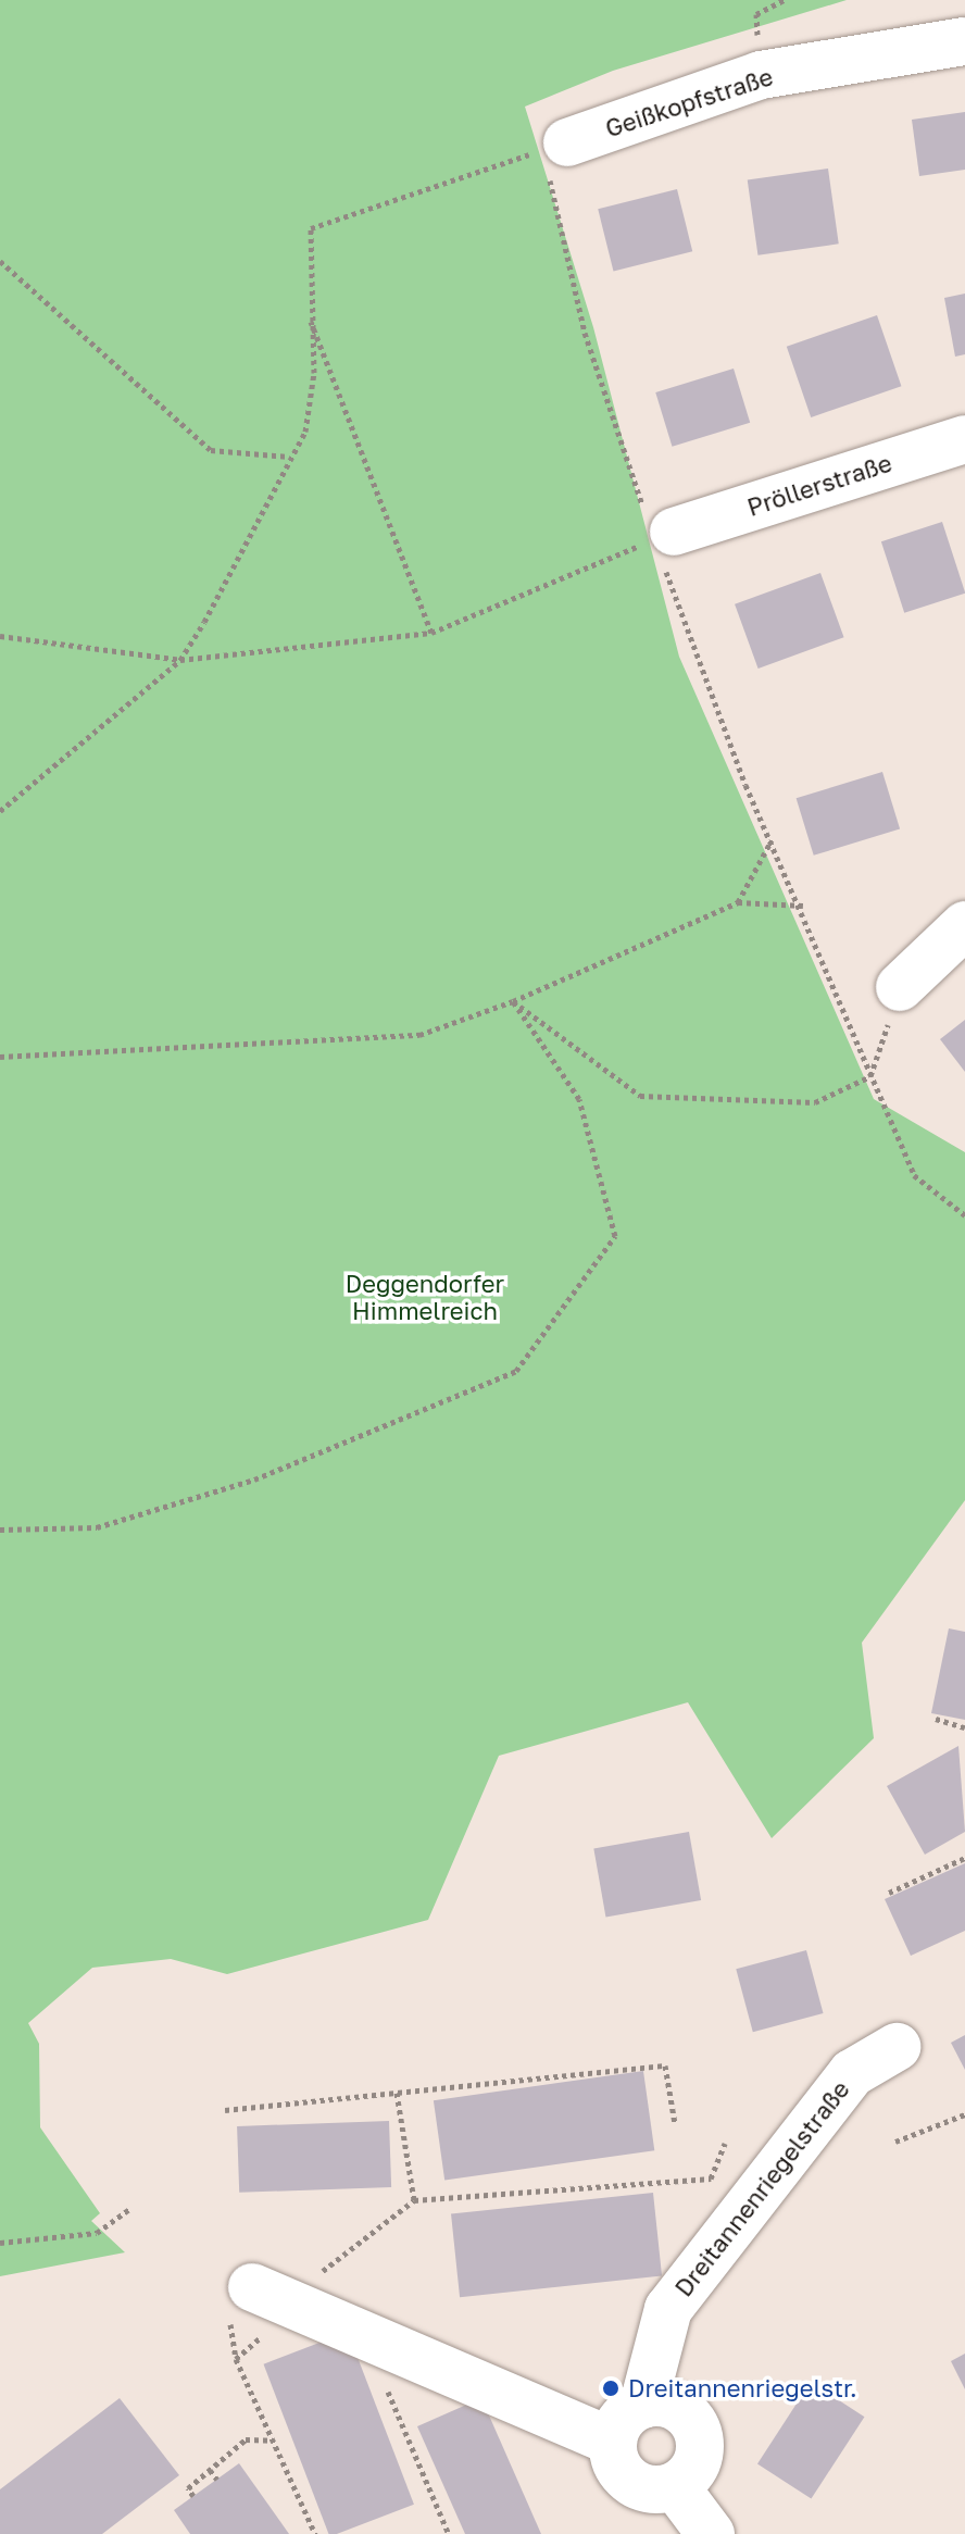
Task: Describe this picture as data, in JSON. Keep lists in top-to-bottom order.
{
  "streets": {
    "street": ["Geißkopfstraße", "Pröllerstraße", "Dreitannenriegelstraße"]
  },
  "parks": ["Deggendorfer Himmelreich"],
  "places": ["Dreitannenriegelstr."]
}
